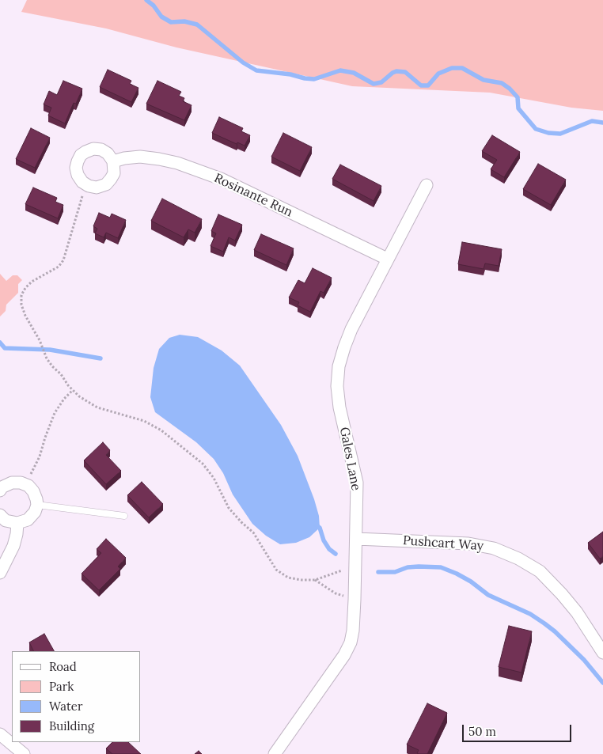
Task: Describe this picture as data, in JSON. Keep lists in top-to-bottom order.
{
  "streets": {
    "street": ["Rosinante Run", "Gales Lane", "Pushcart Way"]
  },
  "crossings": [
    ["Rosinante Run", "Gales Lane"],
    ["Gales Lane", "Pushcart Way"]
  ],
  "legend": [
    "Road",
    "Park",
    "Water",
    "Building"
  ],
  "scale_bar": "50 m"
}
